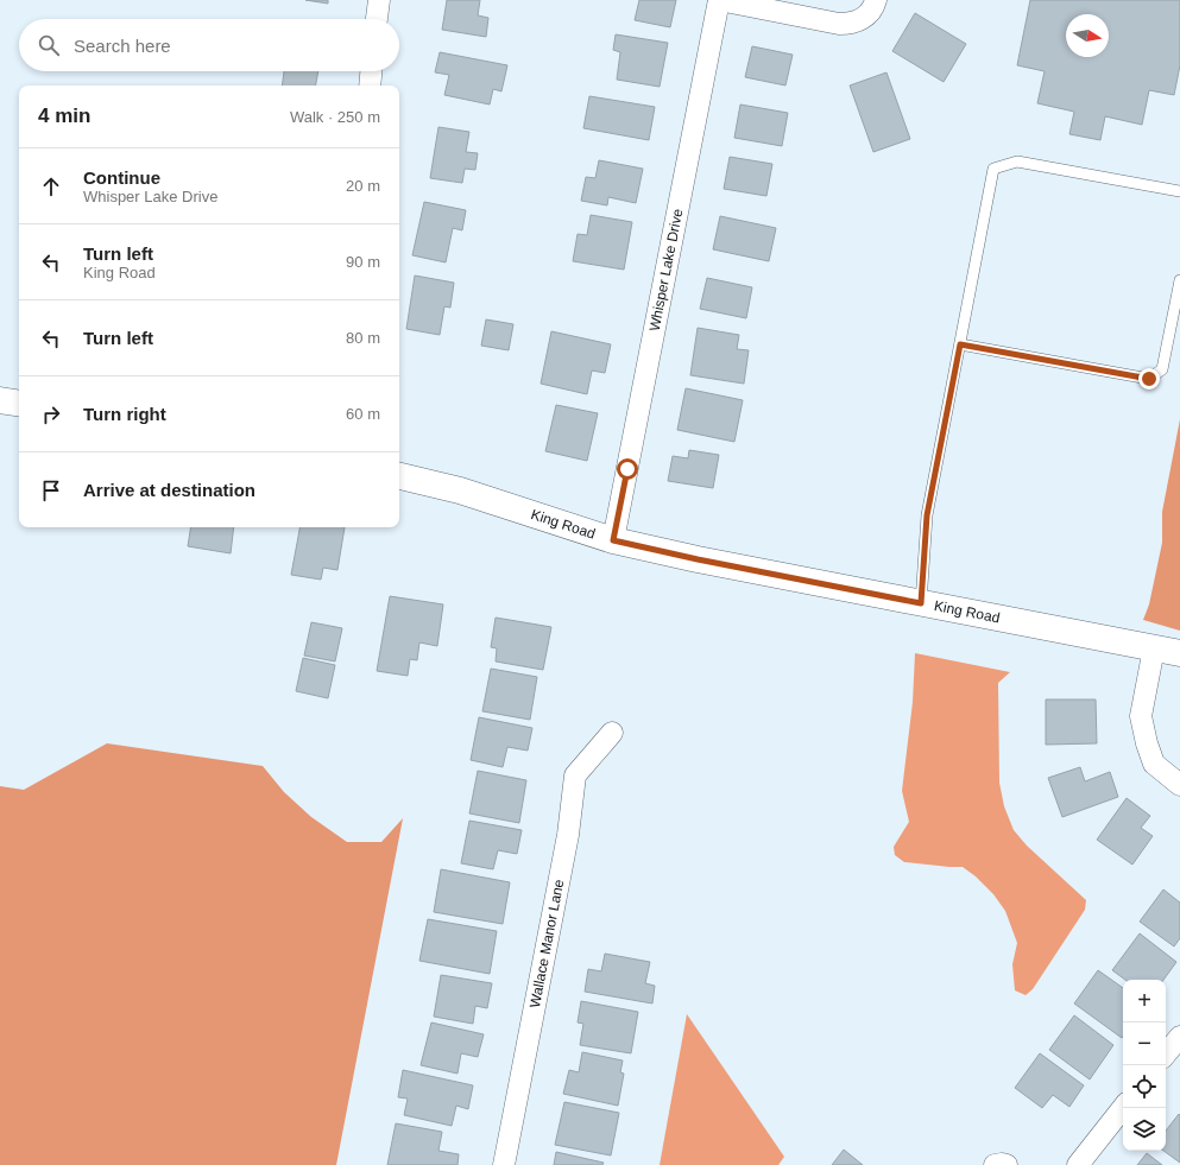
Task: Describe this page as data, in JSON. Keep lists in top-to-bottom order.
{
  "streets": {
    "street": ["Whisper Lake Drive", "King Road", "Wallace Manor Lane"]
  },
  "crossings": [
    ["Whisper Lake Drive", "King Road"]
  ],
  "north": "right",
  "page": {
    "search": "Search here",
    "heading": ["4 min", "Walk · 250 m"],
    "list": [
      ["Continue", "Whisper Lake Drive", "20 m"],
      ["Turn left", "King Road", "90 m"],
      ["Turn left", "80 m"],
      ["Turn right", "60 m"],
      "Arrive at destination"
    ],
    "map_buttons": ["+", "−"]
  }
}
